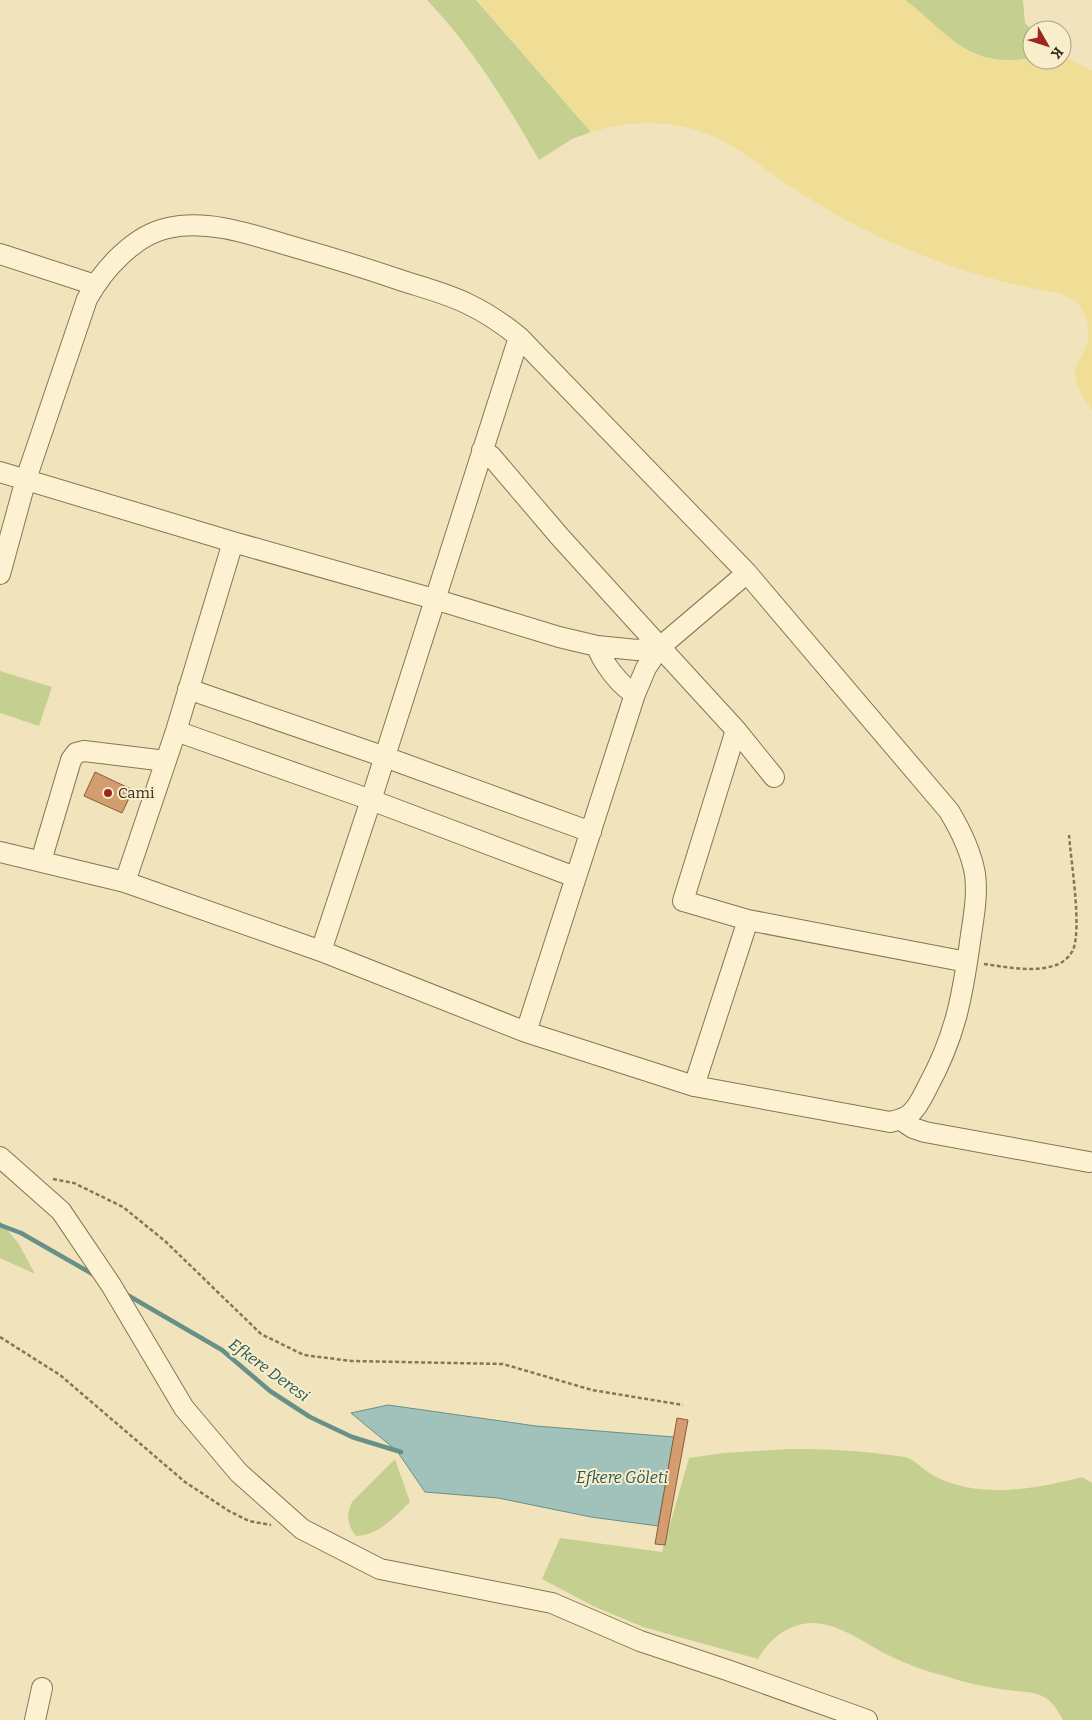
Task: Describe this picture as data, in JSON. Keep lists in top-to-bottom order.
{
  "water": ["Efkere Deresi", "Efkere Göleti"],
  "places": ["Cami"],
  "north": "bottom right"
}
